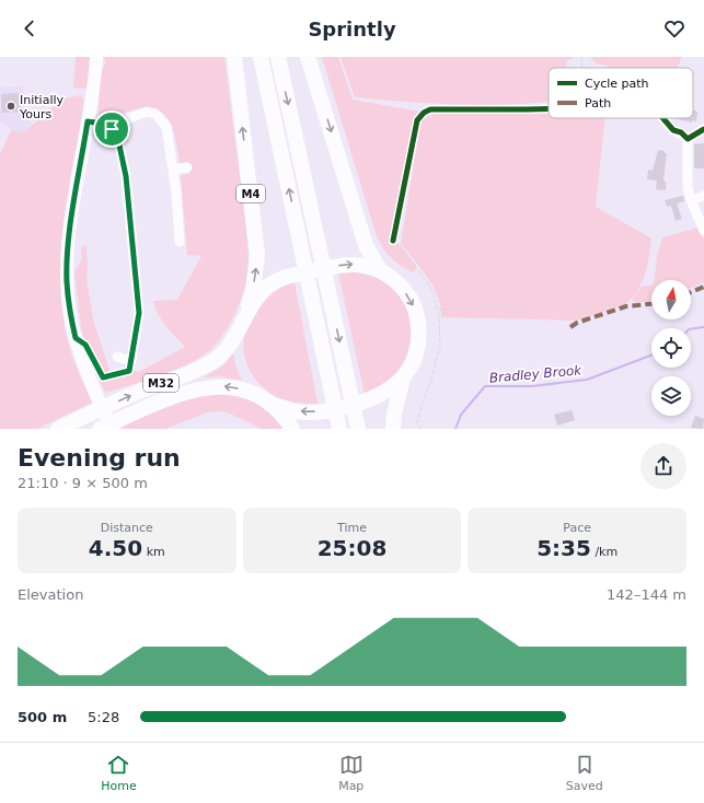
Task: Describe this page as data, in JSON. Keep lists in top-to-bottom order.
{
  "streets": {
    "highway": ["M4", "M32"]
  },
  "crossings": [
    ["M4", "M32"]
  ],
  "water": ["Bradley Brook"],
  "places": ["Initially Yours"],
  "legend": ["Cycle path", "Path"],
  "north": "top",
  "page": {
    "header": "Sprintly",
    "heading": ["Evening run", "21:10 · 9 × 500 m"],
    "stats": [
      ["Distance", "4.50 km"],
      ["Time", "25:08"],
      ["Pace", "5:35 /km"]
    ],
    "chart": ["Elevation", "142–144 m"],
    "list": [
      {
        "name": "500 m",
        "note": "5:28"
      }
    ],
    "tabs": ["Home", "Map", "Saved"]
  }
}
